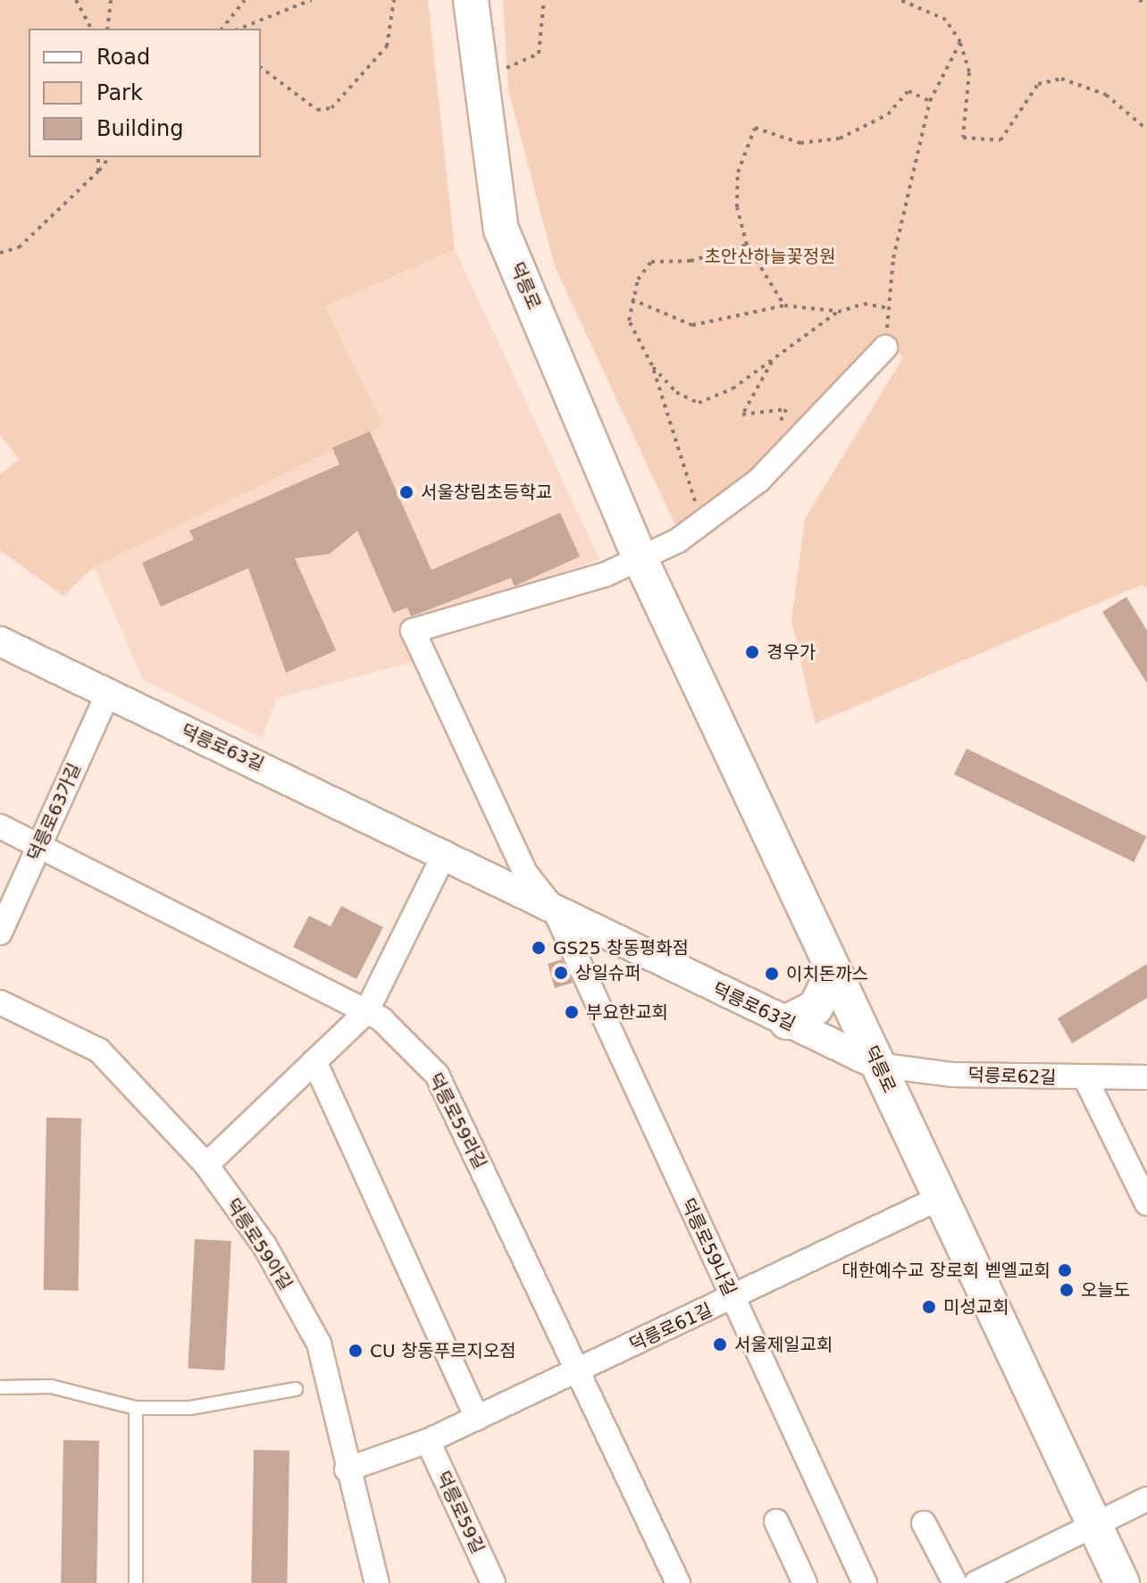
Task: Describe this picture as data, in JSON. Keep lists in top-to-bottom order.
{
  "streets": {
    "main road": ["덕릉로"],
    "street": [
      "덕릉로63길",
      "덕릉로63가길",
      "덕릉로62길",
      "덕릉로59라길",
      "덕릉로59아길",
      "덕릉로59나길",
      "덕릉로61길",
      "덕릉로59길"
    ]
  },
  "crossings": [
    ["덕릉로", "덕릉로63길"],
    ["덕릉로", "덕릉로62길"],
    ["덕릉로", "덕릉로61길"],
    ["덕릉로63길", "덕릉로63가길"],
    ["덕릉로63길", "덕릉로62길"],
    ["덕릉로63길", "덕릉로59나길"],
    ["덕릉로63가길", "덕릉로59라길"],
    ["덕릉로59라길", "덕릉로61길"],
    ["덕릉로59아길", "덕릉로61길"],
    ["덕릉로59나길", "덕릉로61길"],
    ["덕릉로61길", "덕릉로59길"]
  ],
  "parks": ["초안산하늘꽃정원"],
  "places": [
    "서울창림초등학교",
    "경우가",
    "GS25 창동평화점",
    "상일슈퍼",
    "이치돈까스",
    "부요한교회",
    "대한예수교 장로회 벧엘교회",
    "오늘도",
    "미성교회",
    "서울제일교회",
    "CU 창동푸르지오점"
  ],
  "legend": ["Road", "Park", "Building"]
}
